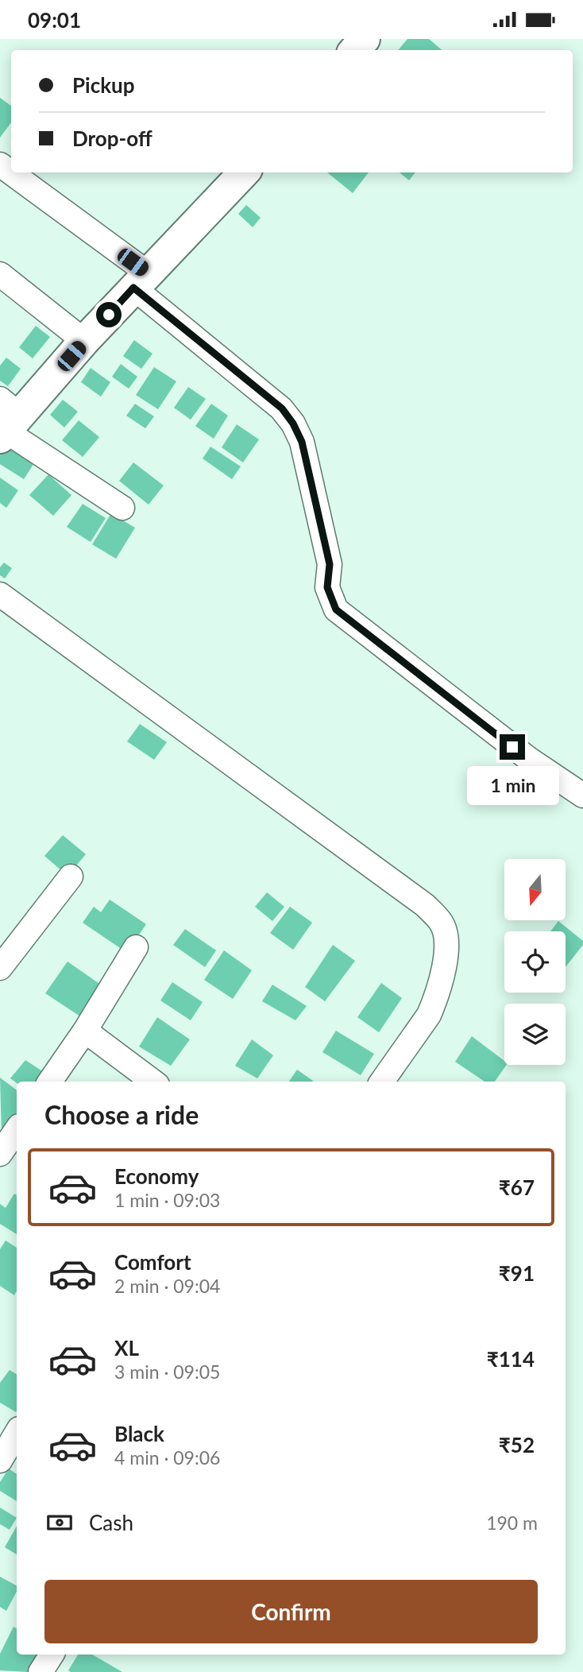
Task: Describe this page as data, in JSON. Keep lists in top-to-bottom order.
{
  "north": "bottom",
  "page": {
    "status": "09:01",
    "banner": ["Pickup", "Drop-off"],
    "bubble": "1 min",
    "heading": "Choose a ride",
    "list": [
      {
        "name": "Economy",
        "note": "1 min · 09:03",
        "value": "₹67"
      },
      {
        "name": "Comfort",
        "note": "2 min · 09:04",
        "value": "₹91"
      },
      {
        "name": "XL",
        "note": "3 min · 09:05",
        "value": "₹114"
      },
      {
        "name": "Black",
        "note": "4 min · 09:06",
        "value": "₹52"
      }
    ],
    "pay": ["Cash", "190 m"],
    "buttons": "Confirm"
  }
}
